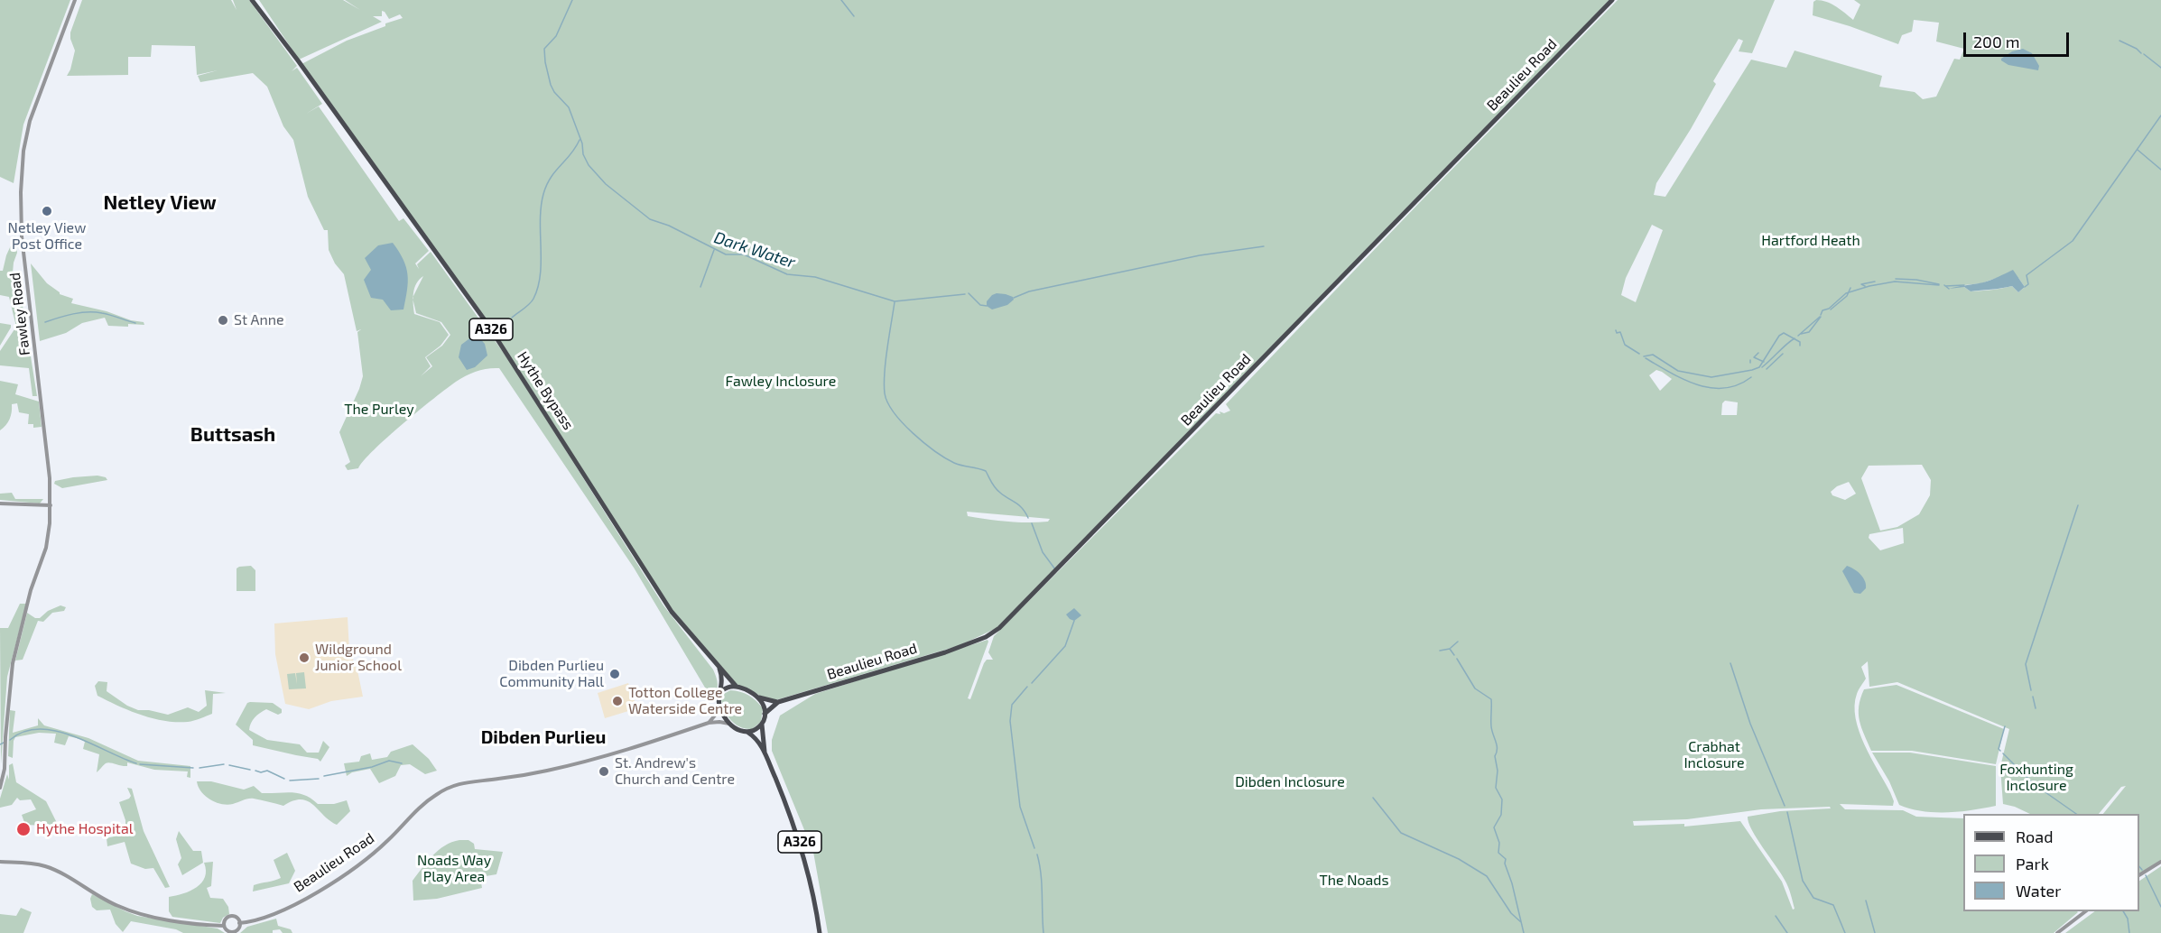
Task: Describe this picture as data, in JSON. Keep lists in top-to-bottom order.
{
  "streets": {
    "main road": ["Beaulieu Road", "A326", "Hythe Bypass"],
    "street": ["Fawley Road"]
  },
  "crossings": [
    ["Beaulieu Road", "A326"],
    ["Beaulieu Road", "Hythe Bypass"],
    ["A326", "Hythe Bypass"]
  ],
  "districts": ["Netley View", "Buttsash", "Dibden Purlieu"],
  "water": ["Dark Water"],
  "parks": [
    "Hartford Heath",
    "Fawley Inclosure",
    "The Purley",
    "Crabhat Inclosure",
    "Foxhunting Inclosure",
    "Dibden Inclosure",
    "Noads Way Play Area",
    "The Noads"
  ],
  "places": [
    "Netley View Post Office",
    "St Anne",
    "Wildground Junior School",
    "Dibden Purlieu Community Hall",
    "Totton College Waterside Centre",
    "St. Andrew's Church and Centre",
    "Hythe Hospital"
  ],
  "legend": ["Road", "Park", "Water"],
  "scale_bar": "200 m"
}
